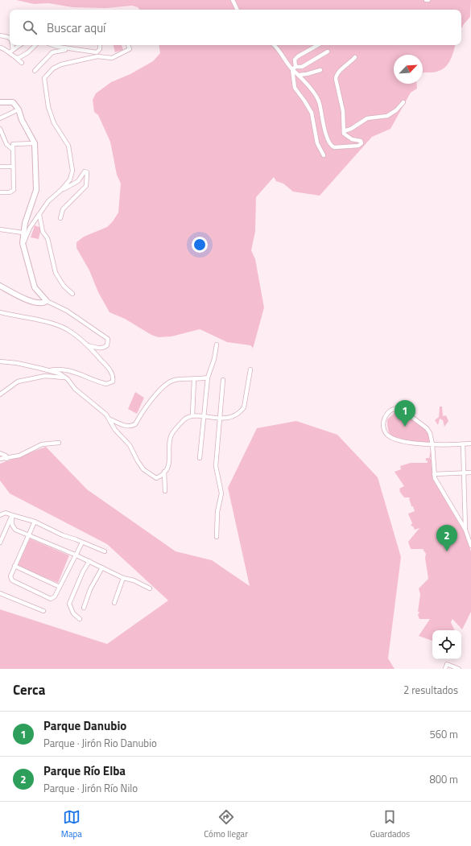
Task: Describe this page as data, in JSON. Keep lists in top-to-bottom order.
{
  "north": "top right",
  "page": {
    "search": "Buscar aquí",
    "pins": ["1", "2"],
    "heading": ["Cerca", "2 resultados"],
    "list": [
      {
        "mark": "1",
        "name": "Parque Danubio",
        "note": "Parque · Jirón Rio Danubio",
        "value": "560 m"
      },
      {
        "mark": "2",
        "name": "Parque Río Elba",
        "note": "Parque · Jirón Río Nilo",
        "value": "800 m"
      }
    ],
    "nav": ["Mapa", "Cómo llegar", "Guardados"]
  }
}
